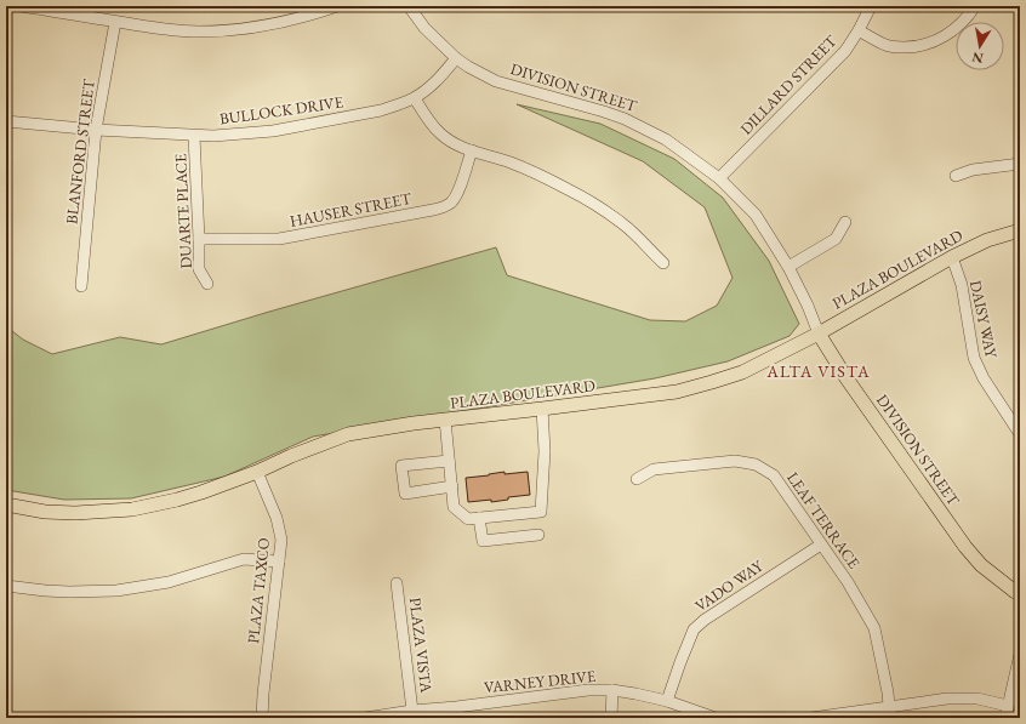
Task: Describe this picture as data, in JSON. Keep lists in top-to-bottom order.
{
  "streets": {
    "main road": ["DIVISION STREET", "PLAZA BOULEVARD"],
    "street": [
      "DILLARD STREET",
      "BULLOCK DRIVE",
      "BLANFORD STREET",
      "HAUSER STREET",
      "DUARTE PLACE",
      "DAISY WAY",
      "LEAF TERRACE",
      "VADO WAY",
      "PLAZA TAXCO",
      "PLAZA VISTA",
      "VARNEY DRIVE"
    ]
  },
  "crossings": [
    ["DILLARD STREET", "DIVISION STREET"],
    ["DIVISION STREET", "BULLOCK DRIVE"],
    ["DIVISION STREET", "PLAZA BOULEVARD"],
    ["BULLOCK DRIVE", "BLANFORD STREET"],
    ["BULLOCK DRIVE", "DUARTE PLACE"],
    ["HAUSER STREET", "DUARTE PLACE"],
    ["PLAZA BOULEVARD", "DAISY WAY"],
    ["PLAZA BOULEVARD", "PLAZA TAXCO"],
    ["LEAF TERRACE", "VADO WAY"],
    ["VADO WAY", "VARNEY DRIVE"],
    ["PLAZA VISTA", "VARNEY DRIVE"]
  ],
  "districts": ["ALTA VISTA"],
  "north": "bottom"
}
